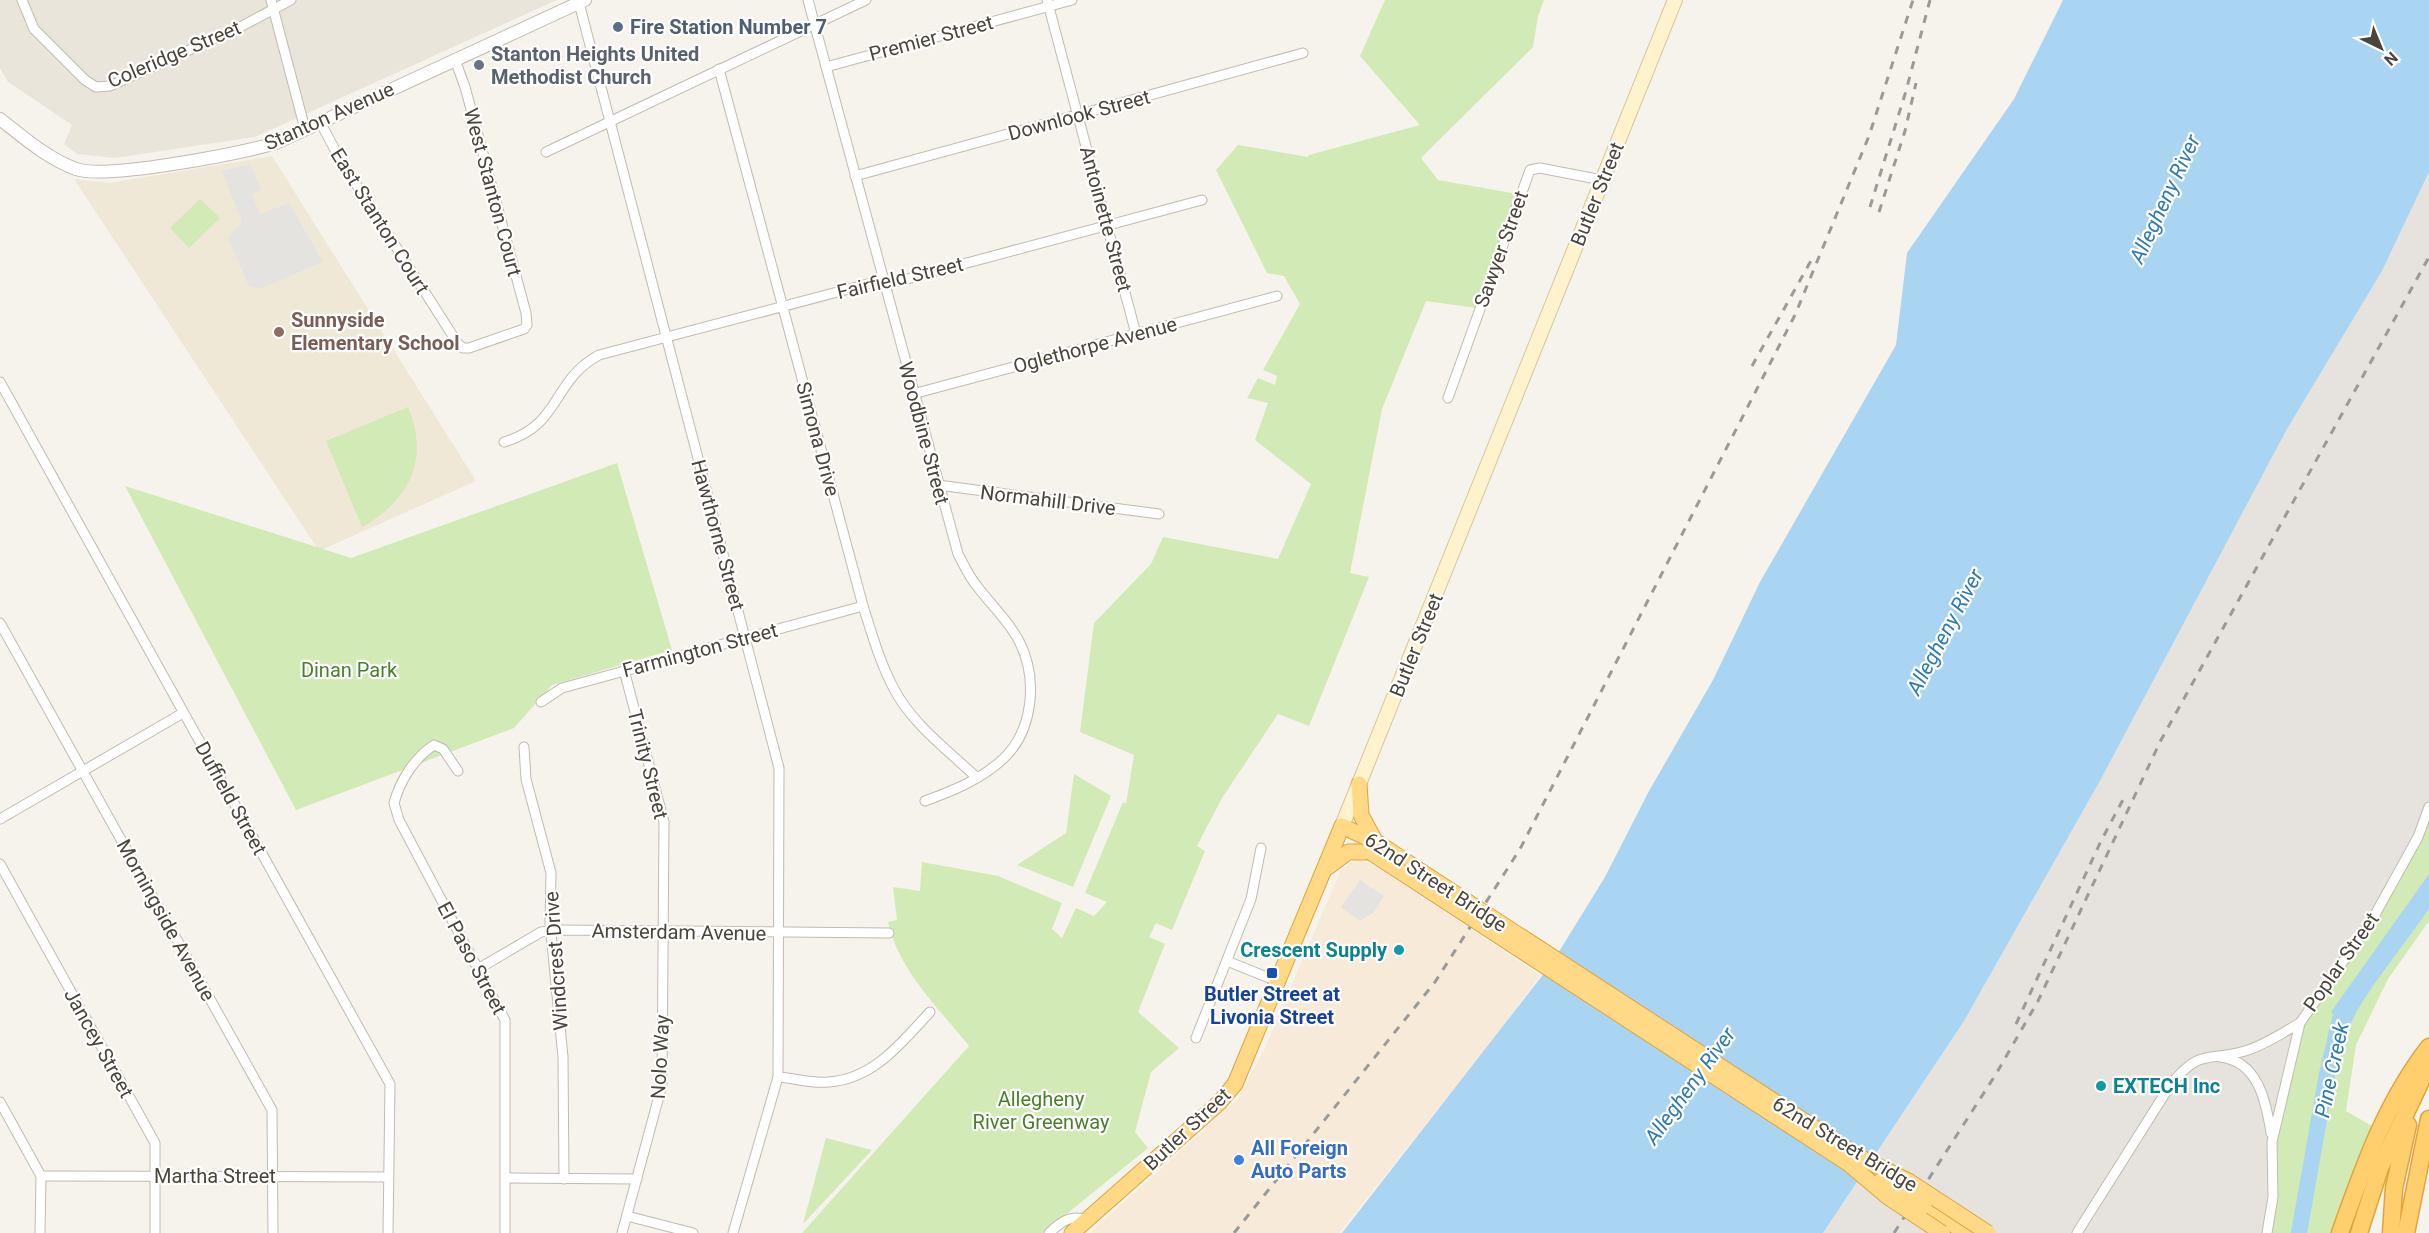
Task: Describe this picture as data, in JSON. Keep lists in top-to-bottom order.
{
  "streets": {
    "highway": ["Butler Street", "62nd Street Bridge"],
    "street": [
      "Premier Street",
      "Coleridge Street",
      "Downlook Street",
      "Stanton Avenue",
      "West Stanton Court",
      "Antoinette Street",
      "East Stanton Court",
      "Sawyer Street",
      "Fairfield Street",
      "Oglethorpe Avenue",
      "Woodbine Street",
      "Simona Drive",
      "Normahill Drive",
      "Hawthorne Street",
      "Farmington Street",
      "Trinity Street",
      "Duffield Street",
      "Morningside Avenue",
      "Amsterdam Avenue",
      "El Paso Street",
      "Windcrest Drive",
      "Poplar Street",
      "Jancey Street",
      "Nolo Way",
      "Martha Street"
    ]
  },
  "crossings": [
    ["Premier Street", "Antoinette Street"],
    ["Premier Street", "Woodbine Street"],
    ["Downlook Street", "Antoinette Street"],
    ["Downlook Street", "Woodbine Street"],
    ["Stanton Avenue", "West Stanton Court"],
    ["Stanton Avenue", "East Stanton Court"],
    ["Stanton Avenue", "Hawthorne Street"],
    ["West Stanton Court", "East Stanton Court"],
    ["Butler Street", "Sawyer Street"],
    ["Butler Street", "62nd Street Bridge"],
    ["Antoinette Street", "Fairfield Street"],
    ["Antoinette Street", "Oglethorpe Avenue"],
    ["Fairfield Street", "Woodbine Street"],
    ["Fairfield Street", "Simona Drive"],
    ["Fairfield Street", "Hawthorne Street"],
    ["Oglethorpe Avenue", "Woodbine Street"],
    ["Woodbine Street", "Simona Drive"],
    ["Woodbine Street", "Normahill Drive"],
    ["Simona Drive", "Farmington Street"],
    ["Hawthorne Street", "Farmington Street"],
    ["Hawthorne Street", "Amsterdam Avenue"],
    ["Farmington Street", "Trinity Street"],
    ["Trinity Street", "Amsterdam Avenue"],
    ["Trinity Street", "Nolo Way"],
    ["Duffield Street", "Martha Street"],
    ["Morningside Avenue", "Martha Street"],
    ["Amsterdam Avenue", "El Paso Street"],
    ["Amsterdam Avenue", "Windcrest Drive"],
    ["Amsterdam Avenue", "Nolo Way"],
    ["Jancey Street", "Martha Street"]
  ],
  "water": ["Allegheny River", "Pine Creek"],
  "parks": ["Dinan Park", "Allegheny River Greenway"],
  "places": {
    "other": [
      "Fire Station Number 7",
      "Stanton Heights United Methodist Church",
      "Sunnyside Elementary School",
      "Crescent Supply",
      "EXTECH Inc",
      "All Foreign Auto Parts"
    ],
    "transit": ["Butler Street at Livonia Street"]
  },
  "north": "bottom right"
}
